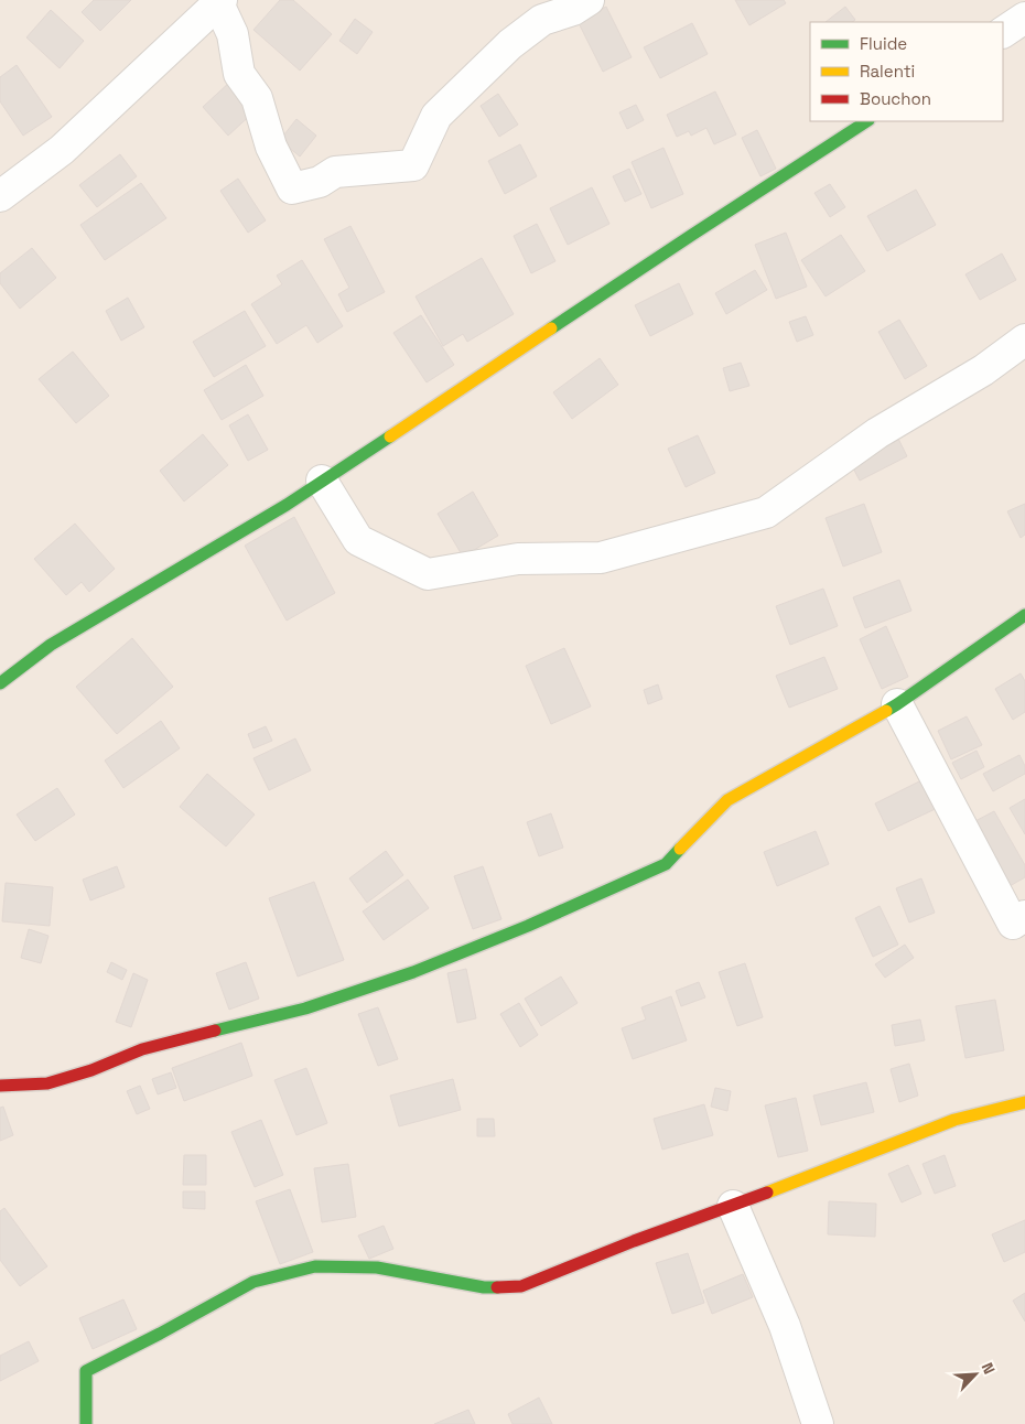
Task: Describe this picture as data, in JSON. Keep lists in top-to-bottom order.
{
  "legend": ["Fluide", "Ralenti", "Bouchon"],
  "north": "top right"
}
